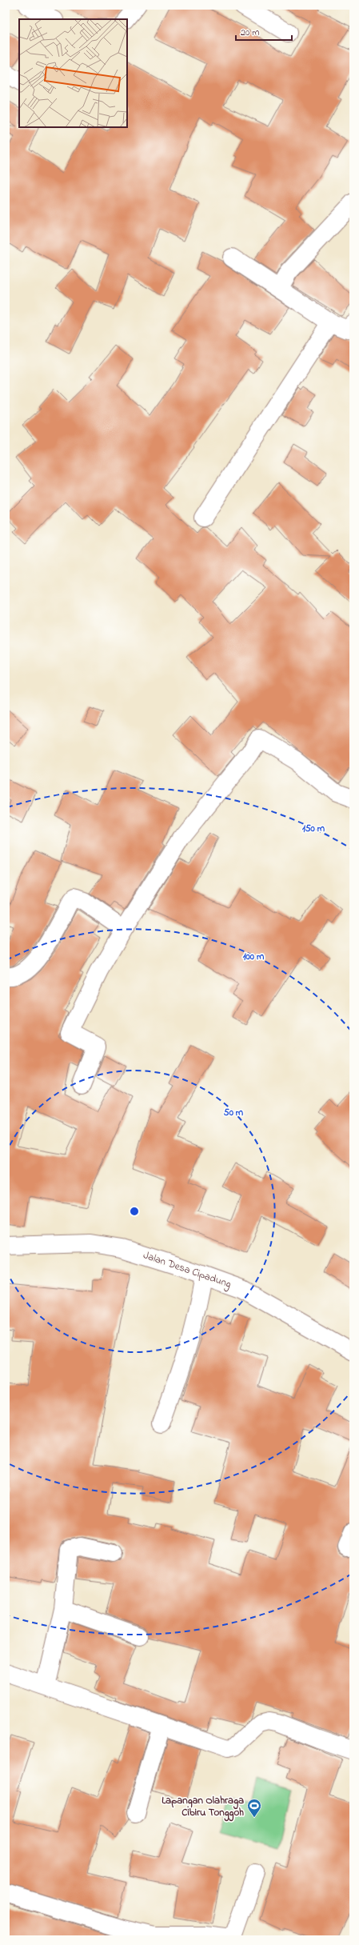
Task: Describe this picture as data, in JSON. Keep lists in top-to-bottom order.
{
  "streets": {
    "street": ["Jalan Desa Cipadung"]
  },
  "places": {
    "sports": ["Lapangan Olahraga Cibiru Tonggoh"]
  },
  "scale_bar": "20 m",
  "rings": ["150 m", "100 m", "50 m"]
}
